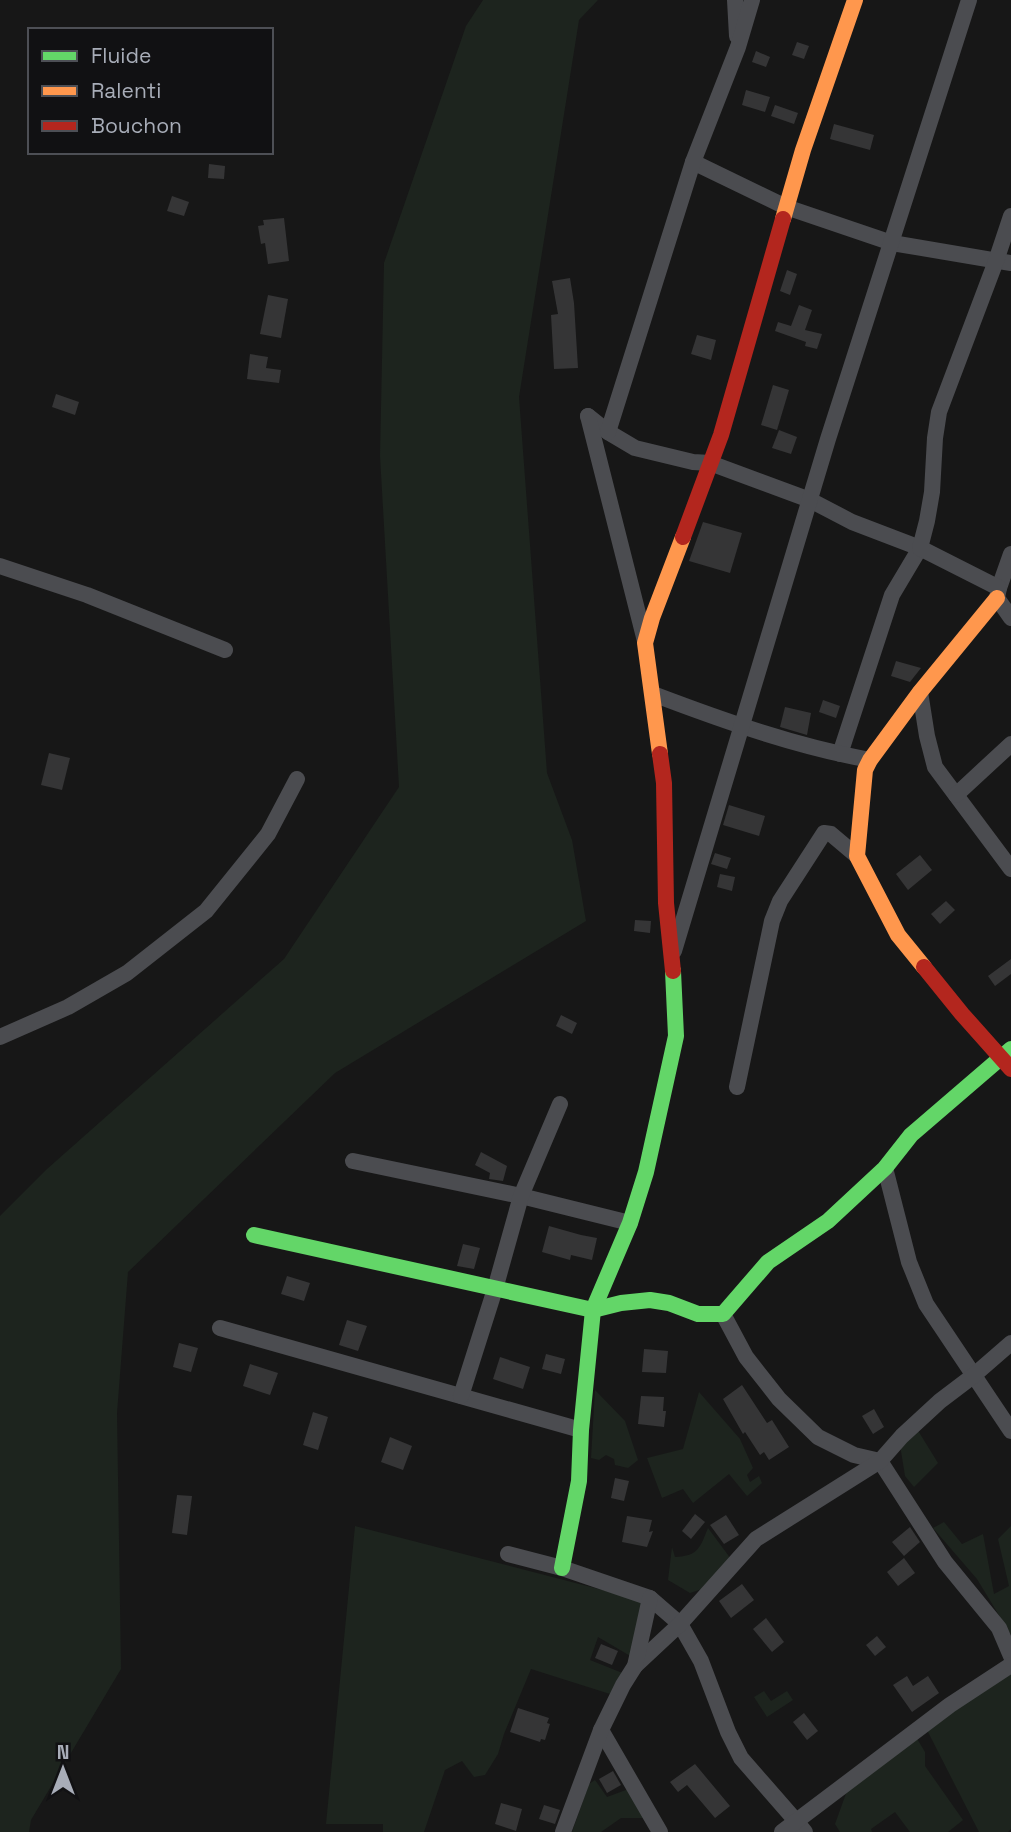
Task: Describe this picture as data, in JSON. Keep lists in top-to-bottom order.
{
  "legend": ["Fluide", "Ralenti", "Bouchon"],
  "north": "top"
}
